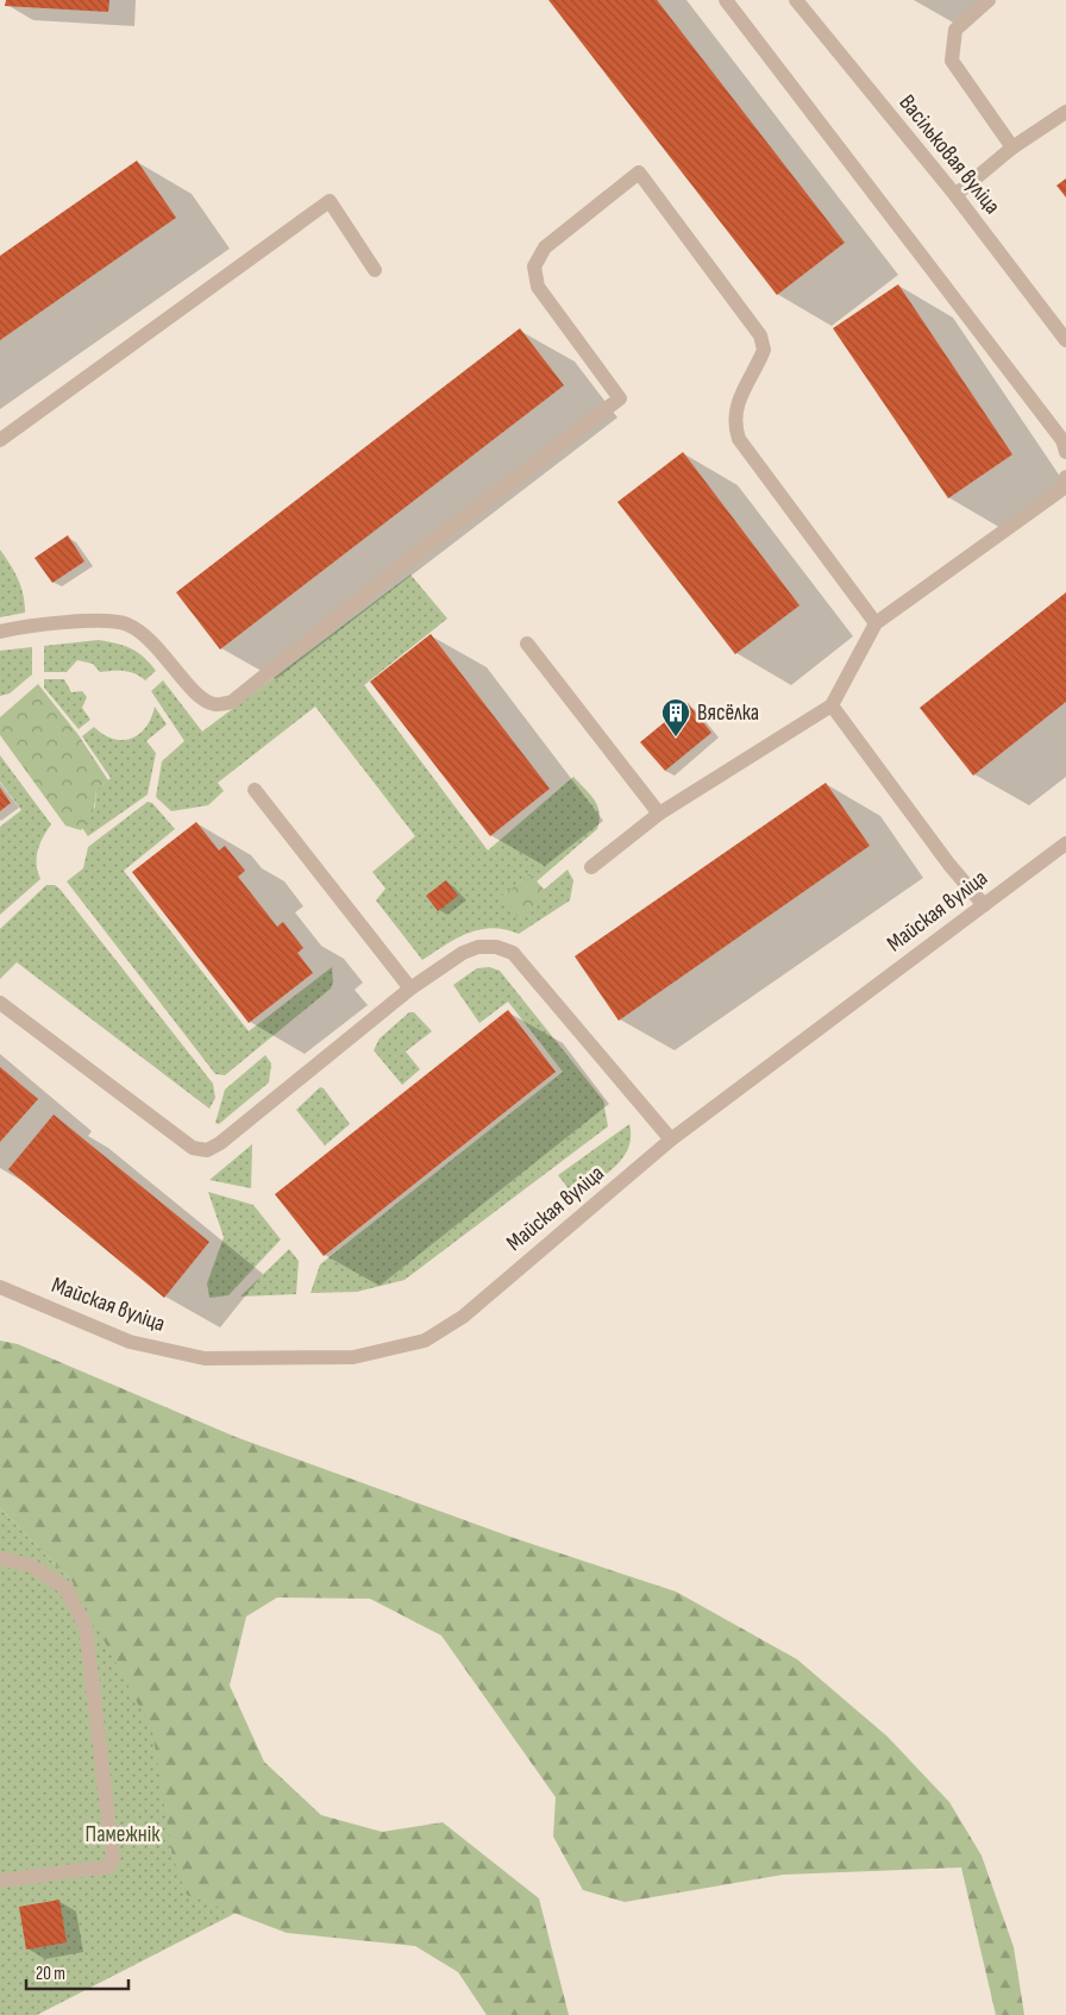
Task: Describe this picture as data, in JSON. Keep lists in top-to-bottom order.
{
  "streets": {
    "street": ["Васільковая вуліца", "Майская вуліца"]
  },
  "parks": ["Памежнік"],
  "places": {
    "building": ["Вясёлка"]
  },
  "scale_bar": "20 m"
}
